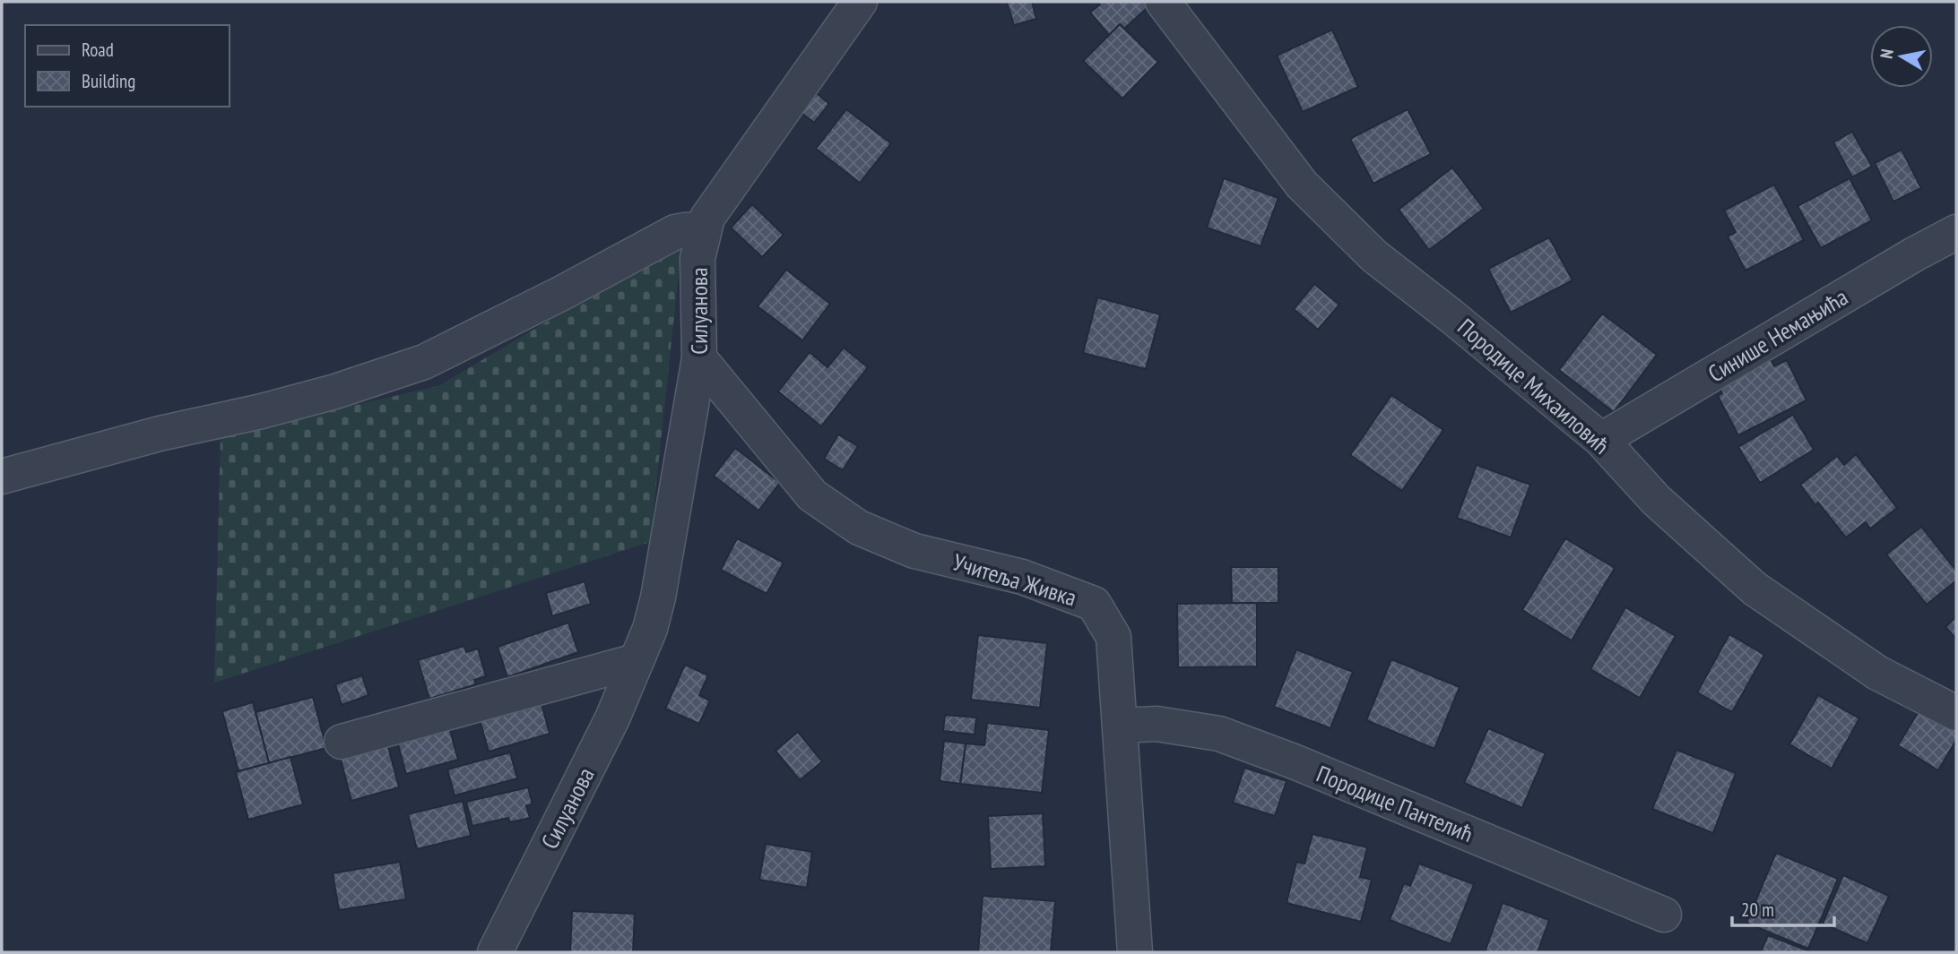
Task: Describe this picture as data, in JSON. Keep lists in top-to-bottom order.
{
  "streets": {
    "street": [
      "Силуанова",
      "Синише Немањића",
      "Породице Михаиловић",
      "Учитеља Живка",
      "Породице Пантелић"
    ]
  },
  "crossings": [
    ["Силуанова", "Учитеља Живка"],
    ["Синише Немањића", "Породице Михаиловић"],
    ["Учитеља Живка", "Породице Пантелић"]
  ],
  "legend": ["Road", "Building"],
  "scale_bar": "20 m",
  "north": "left"
}
